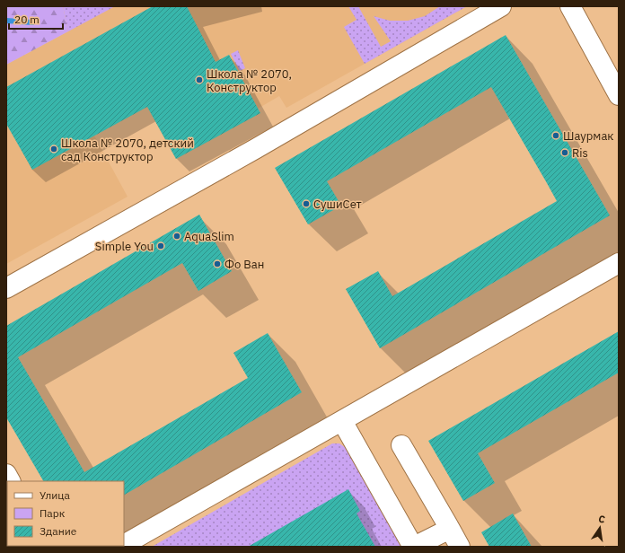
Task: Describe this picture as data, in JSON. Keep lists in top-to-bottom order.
{
  "places": [
    "Школа № 2070, Конструктор",
    "Шаурмак",
    "Школа № 2070, детский сад Конструктор",
    "Ris",
    "СушиСет",
    "AquaSlim",
    "Simple You",
    "Фо Ван"
  ],
  "legend": ["Улица", "Парк", "Здание"],
  "scale_bar": "20 m",
  "north": "top"
}
